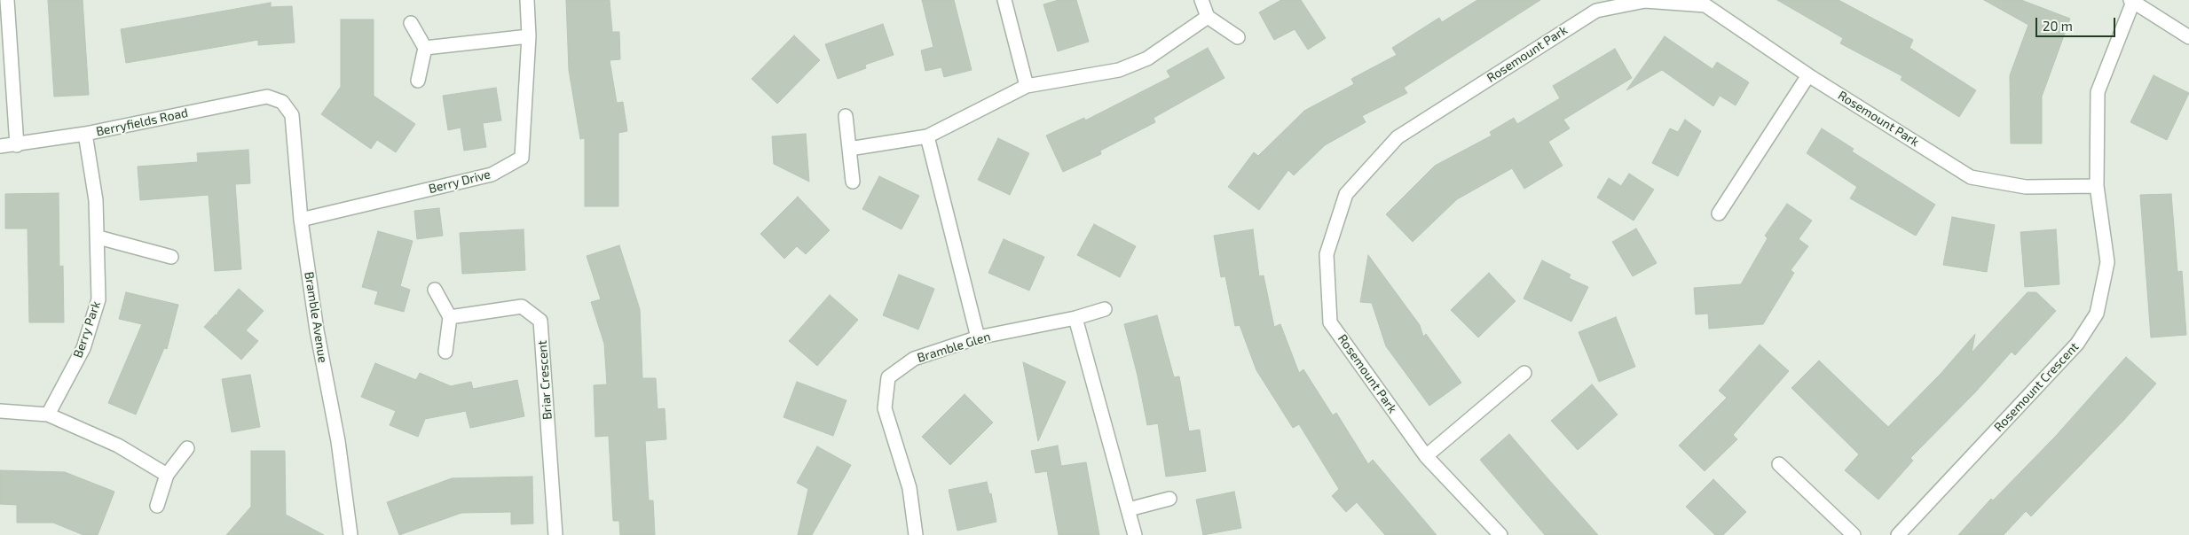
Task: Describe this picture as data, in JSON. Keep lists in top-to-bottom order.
{
  "streets": {
    "street": [
      "Rosemount Park",
      "Berryfields Road",
      "Berry Drive",
      "Bramble Avenue",
      "Berry Park",
      "Bramble Glen",
      "Briar Crescent",
      "Rosemount Crescent"
    ]
  },
  "crossings": [
    ["Rosemount Park", "Rosemount Crescent"],
    ["Berryfields Road", "Bramble Avenue"],
    ["Berryfields Road", "Berry Park"],
    ["Berry Drive", "Bramble Avenue"]
  ],
  "scale_bar": "20 m"
}
